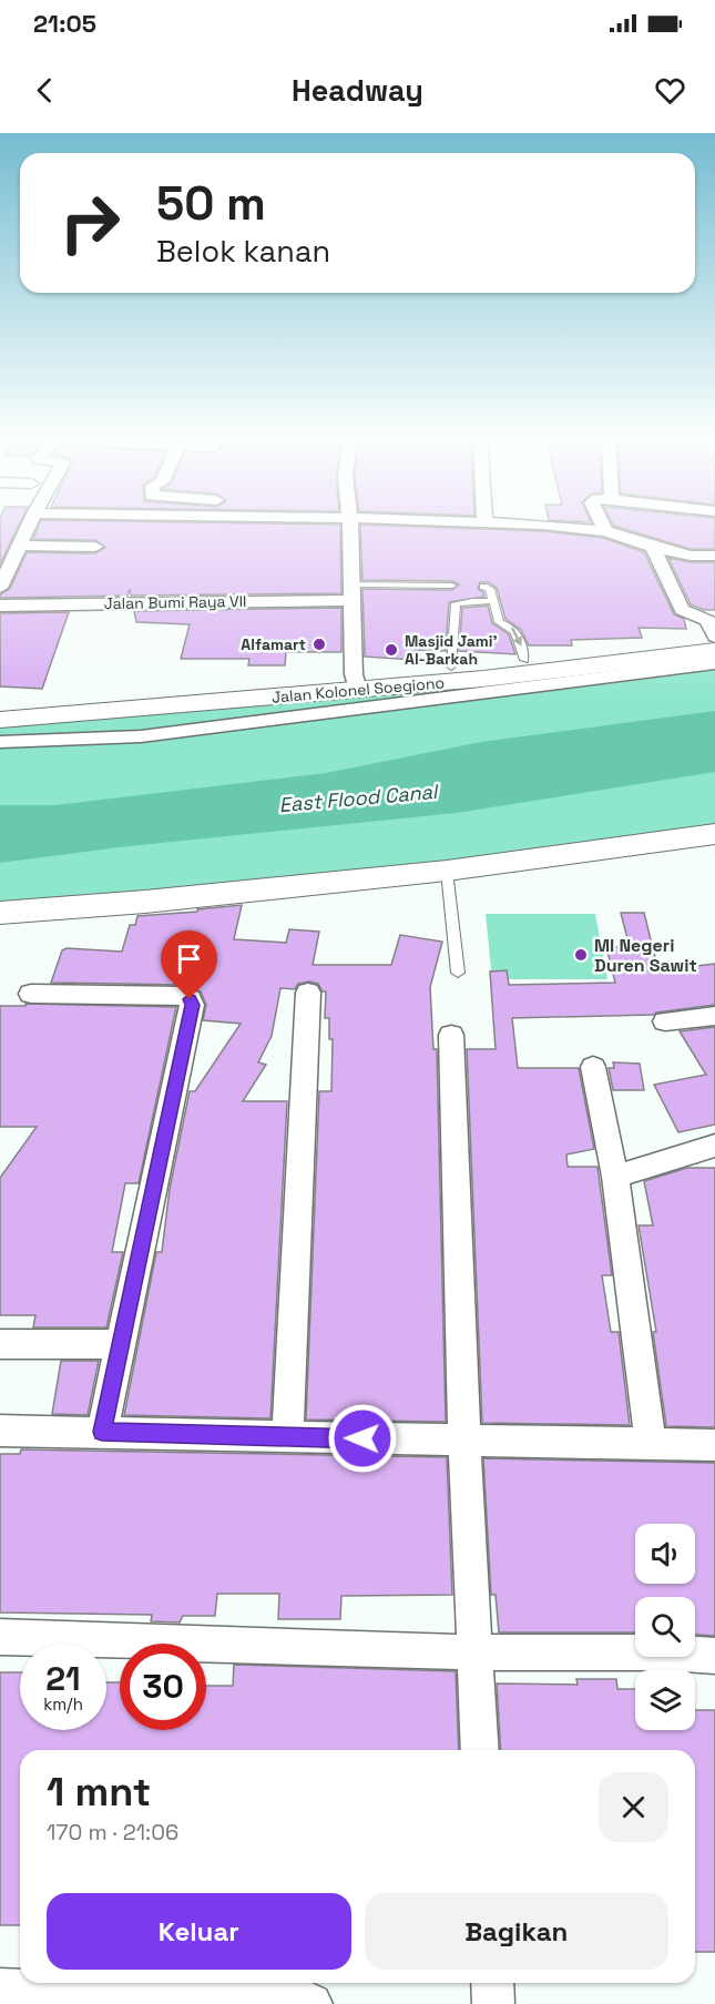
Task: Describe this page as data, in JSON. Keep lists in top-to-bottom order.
{
  "streets": {
    "main road": ["Jalan Kolonel Soegiono"],
    "street": ["Jalan Bumi Raya VII"]
  },
  "water": ["East Flood Canal"],
  "places": ["Alfamart", "Masjid Jami' Al-Barkah", "MI Negeri Duren Sawit"],
  "page": {
    "status": "21:05",
    "header": "Headway",
    "turn": ["50 m", "Belok kanan"],
    "speed": "21 km/h",
    "limit": "30",
    "heading": ["1 mnt", "170 m · 21:06"],
    "buttons": ["Keluar", "Bagikan"]
  }
}
